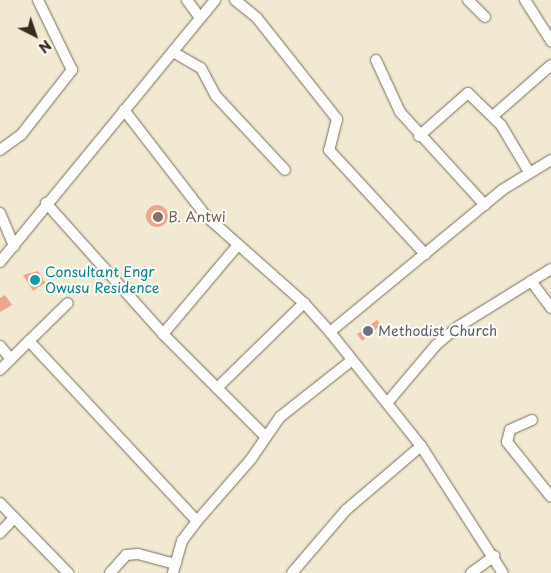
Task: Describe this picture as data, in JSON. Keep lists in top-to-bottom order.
{
  "places": ["B. Antwi", "Consultant Engr Owusu Residence", "Methodist Church"],
  "north": "bottom right"
}
